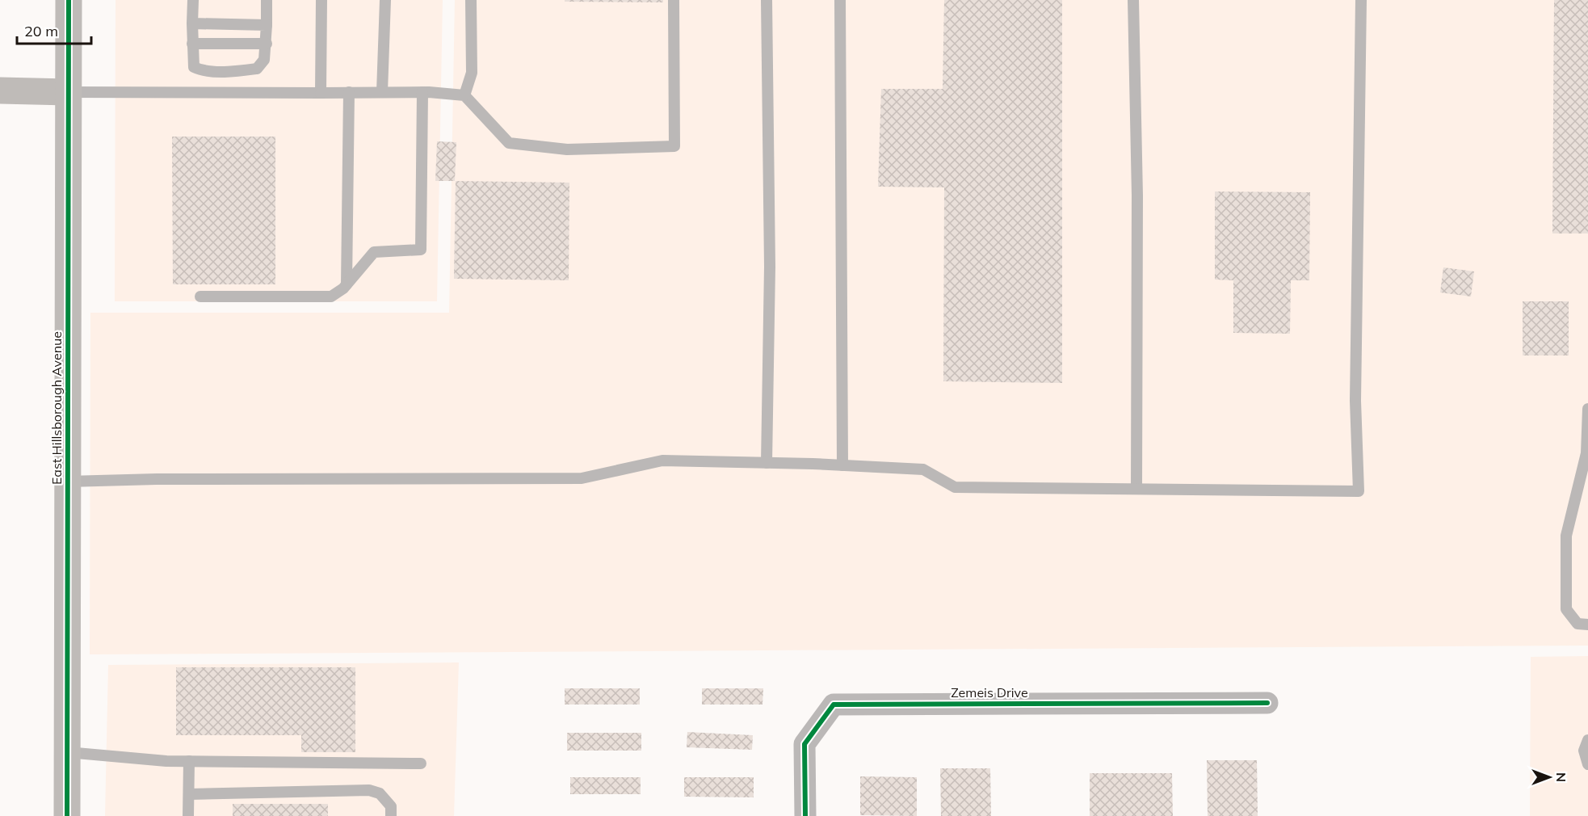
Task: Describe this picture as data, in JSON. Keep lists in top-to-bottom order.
{
  "streets": {
    "main road": ["East Hillsborough Avenue"],
    "street": ["Zemeis Drive"]
  },
  "scale_bar": "20 m",
  "north": "right"
}
